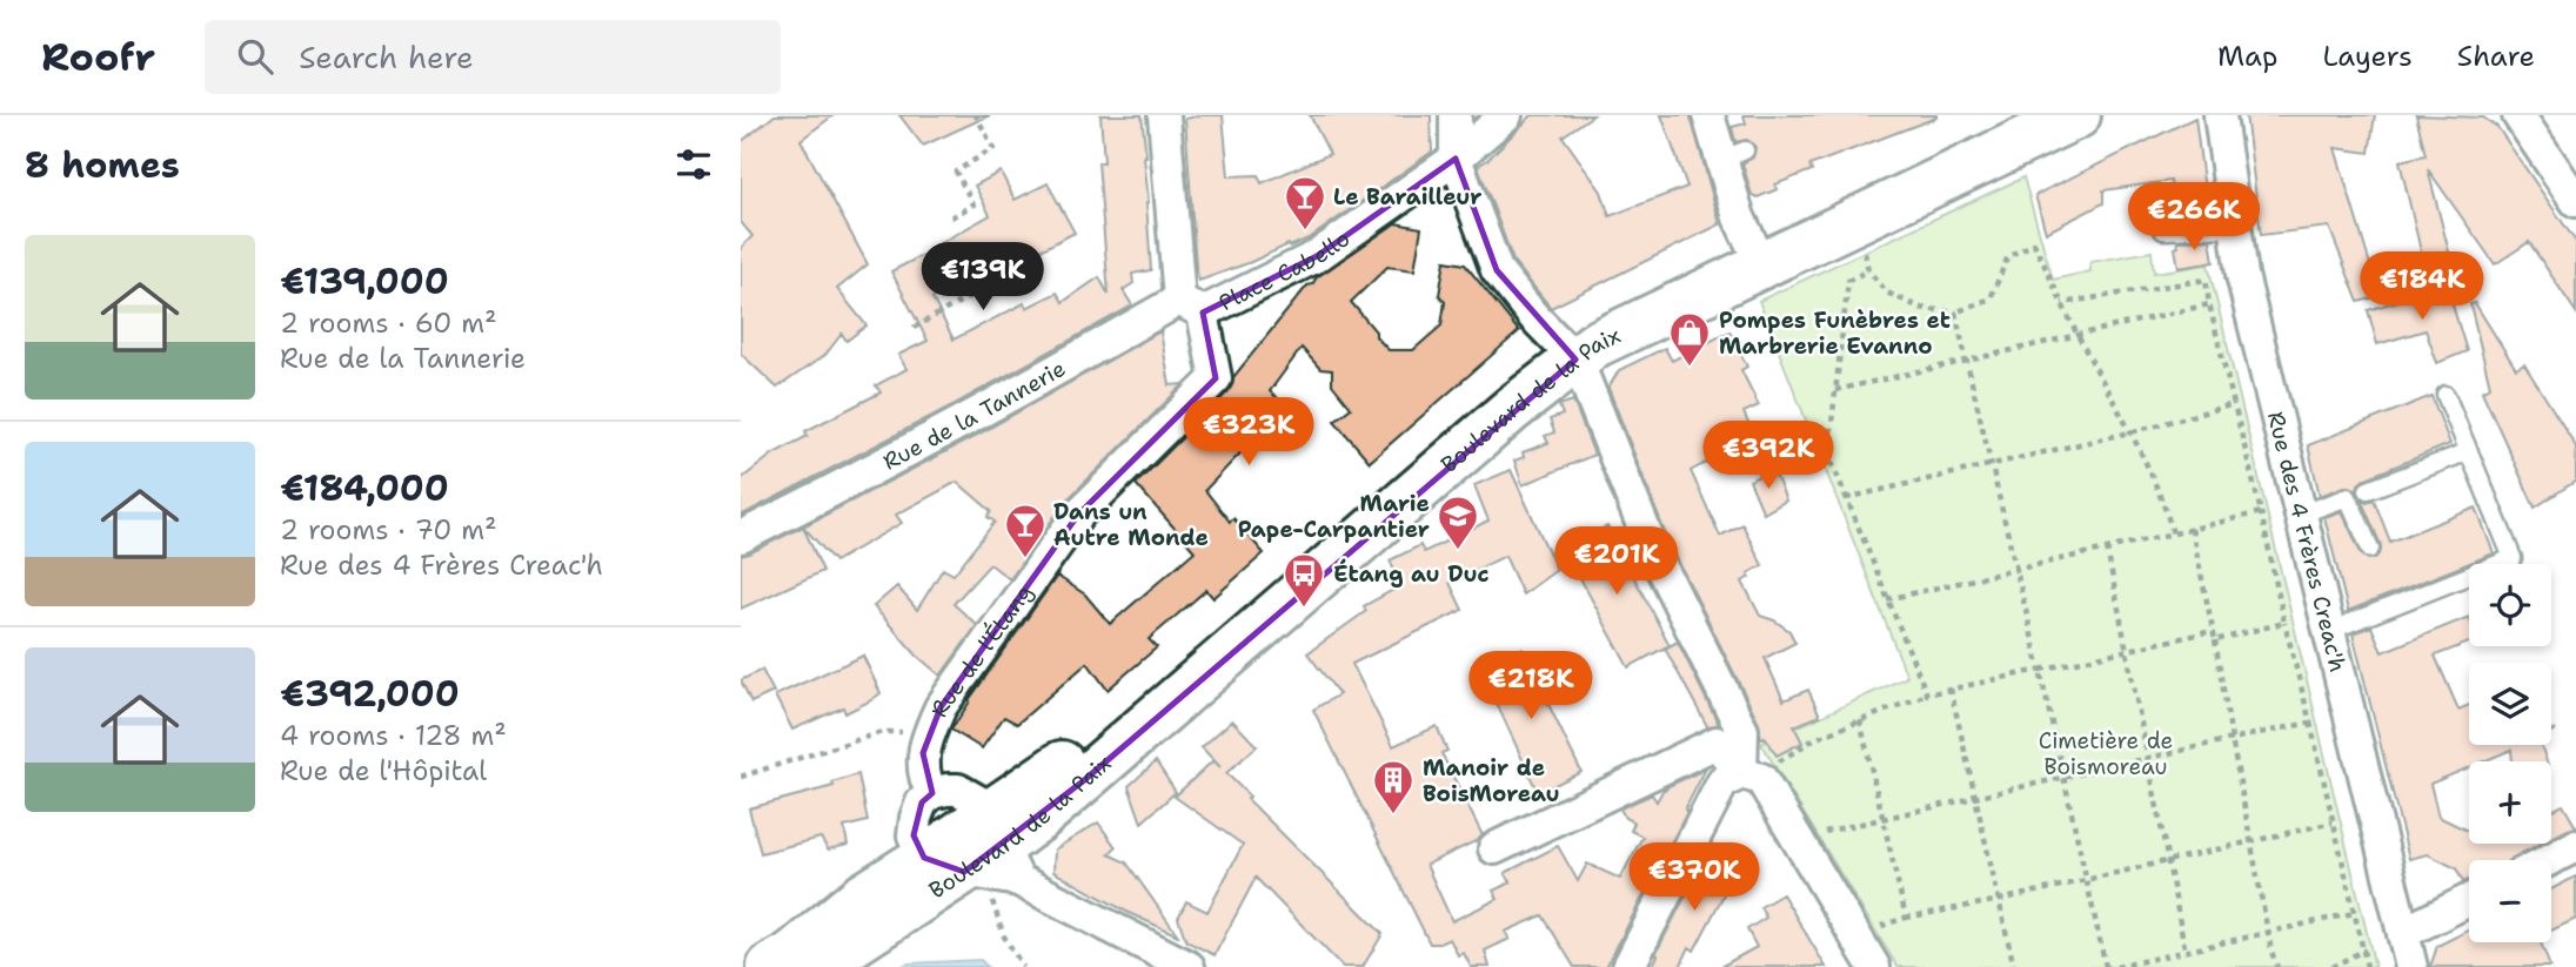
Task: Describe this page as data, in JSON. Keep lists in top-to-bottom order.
{
  "streets": {
    "main road": ["Boulevard de la Paix"],
    "street": [
      "Place Cabello",
      "Rue de la Tannerie",
      "Rue des 4 Frères Creac'h",
      "Rue de l'Étang"
    ]
  },
  "crossings": [
    ["Place Cabello", "Rue de la Tannerie"],
    ["Place Cabello", "Rue de l'Étang"],
    ["Boulevard de la Paix", "Rue de l'Étang"]
  ],
  "parks": ["Cimetière de Boismoreau"],
  "places": {
    "bar": ["Le Barailleur", "Dans un Autre Monde"],
    "shop": ["Pompes Funèbres et Marbrerie Evanno"],
    "school or university": ["Marie Pape-Carpantier"],
    "bus stop": ["Étang au Duc"],
    "building": ["Manoir de BoisMoreau"]
  },
  "page": {
    "header": "Roofr",
    "search": "Search here",
    "nav": ["Map", "Layers", "Share"],
    "heading": "8 homes",
    "price": [
      "€266K",
      "€139K",
      "€184K",
      "€323K",
      "€392K",
      "€201K",
      "€218K",
      "€370K"
    ],
    "list": [
      {
        "name": "€139,000",
        "note": "2 rooms · 60 m² · Rue de la Tannerie"
      },
      {
        "name": "€184,000",
        "note": "2 rooms · 70 m² · Rue des 4 Frères Creac'h"
      },
      {
        "name": "€392,000",
        "note": "4 rooms · 128 m² · Rue de l'Hôpital"
      }
    ],
    "map_buttons": ["+", "−"]
  }
}
